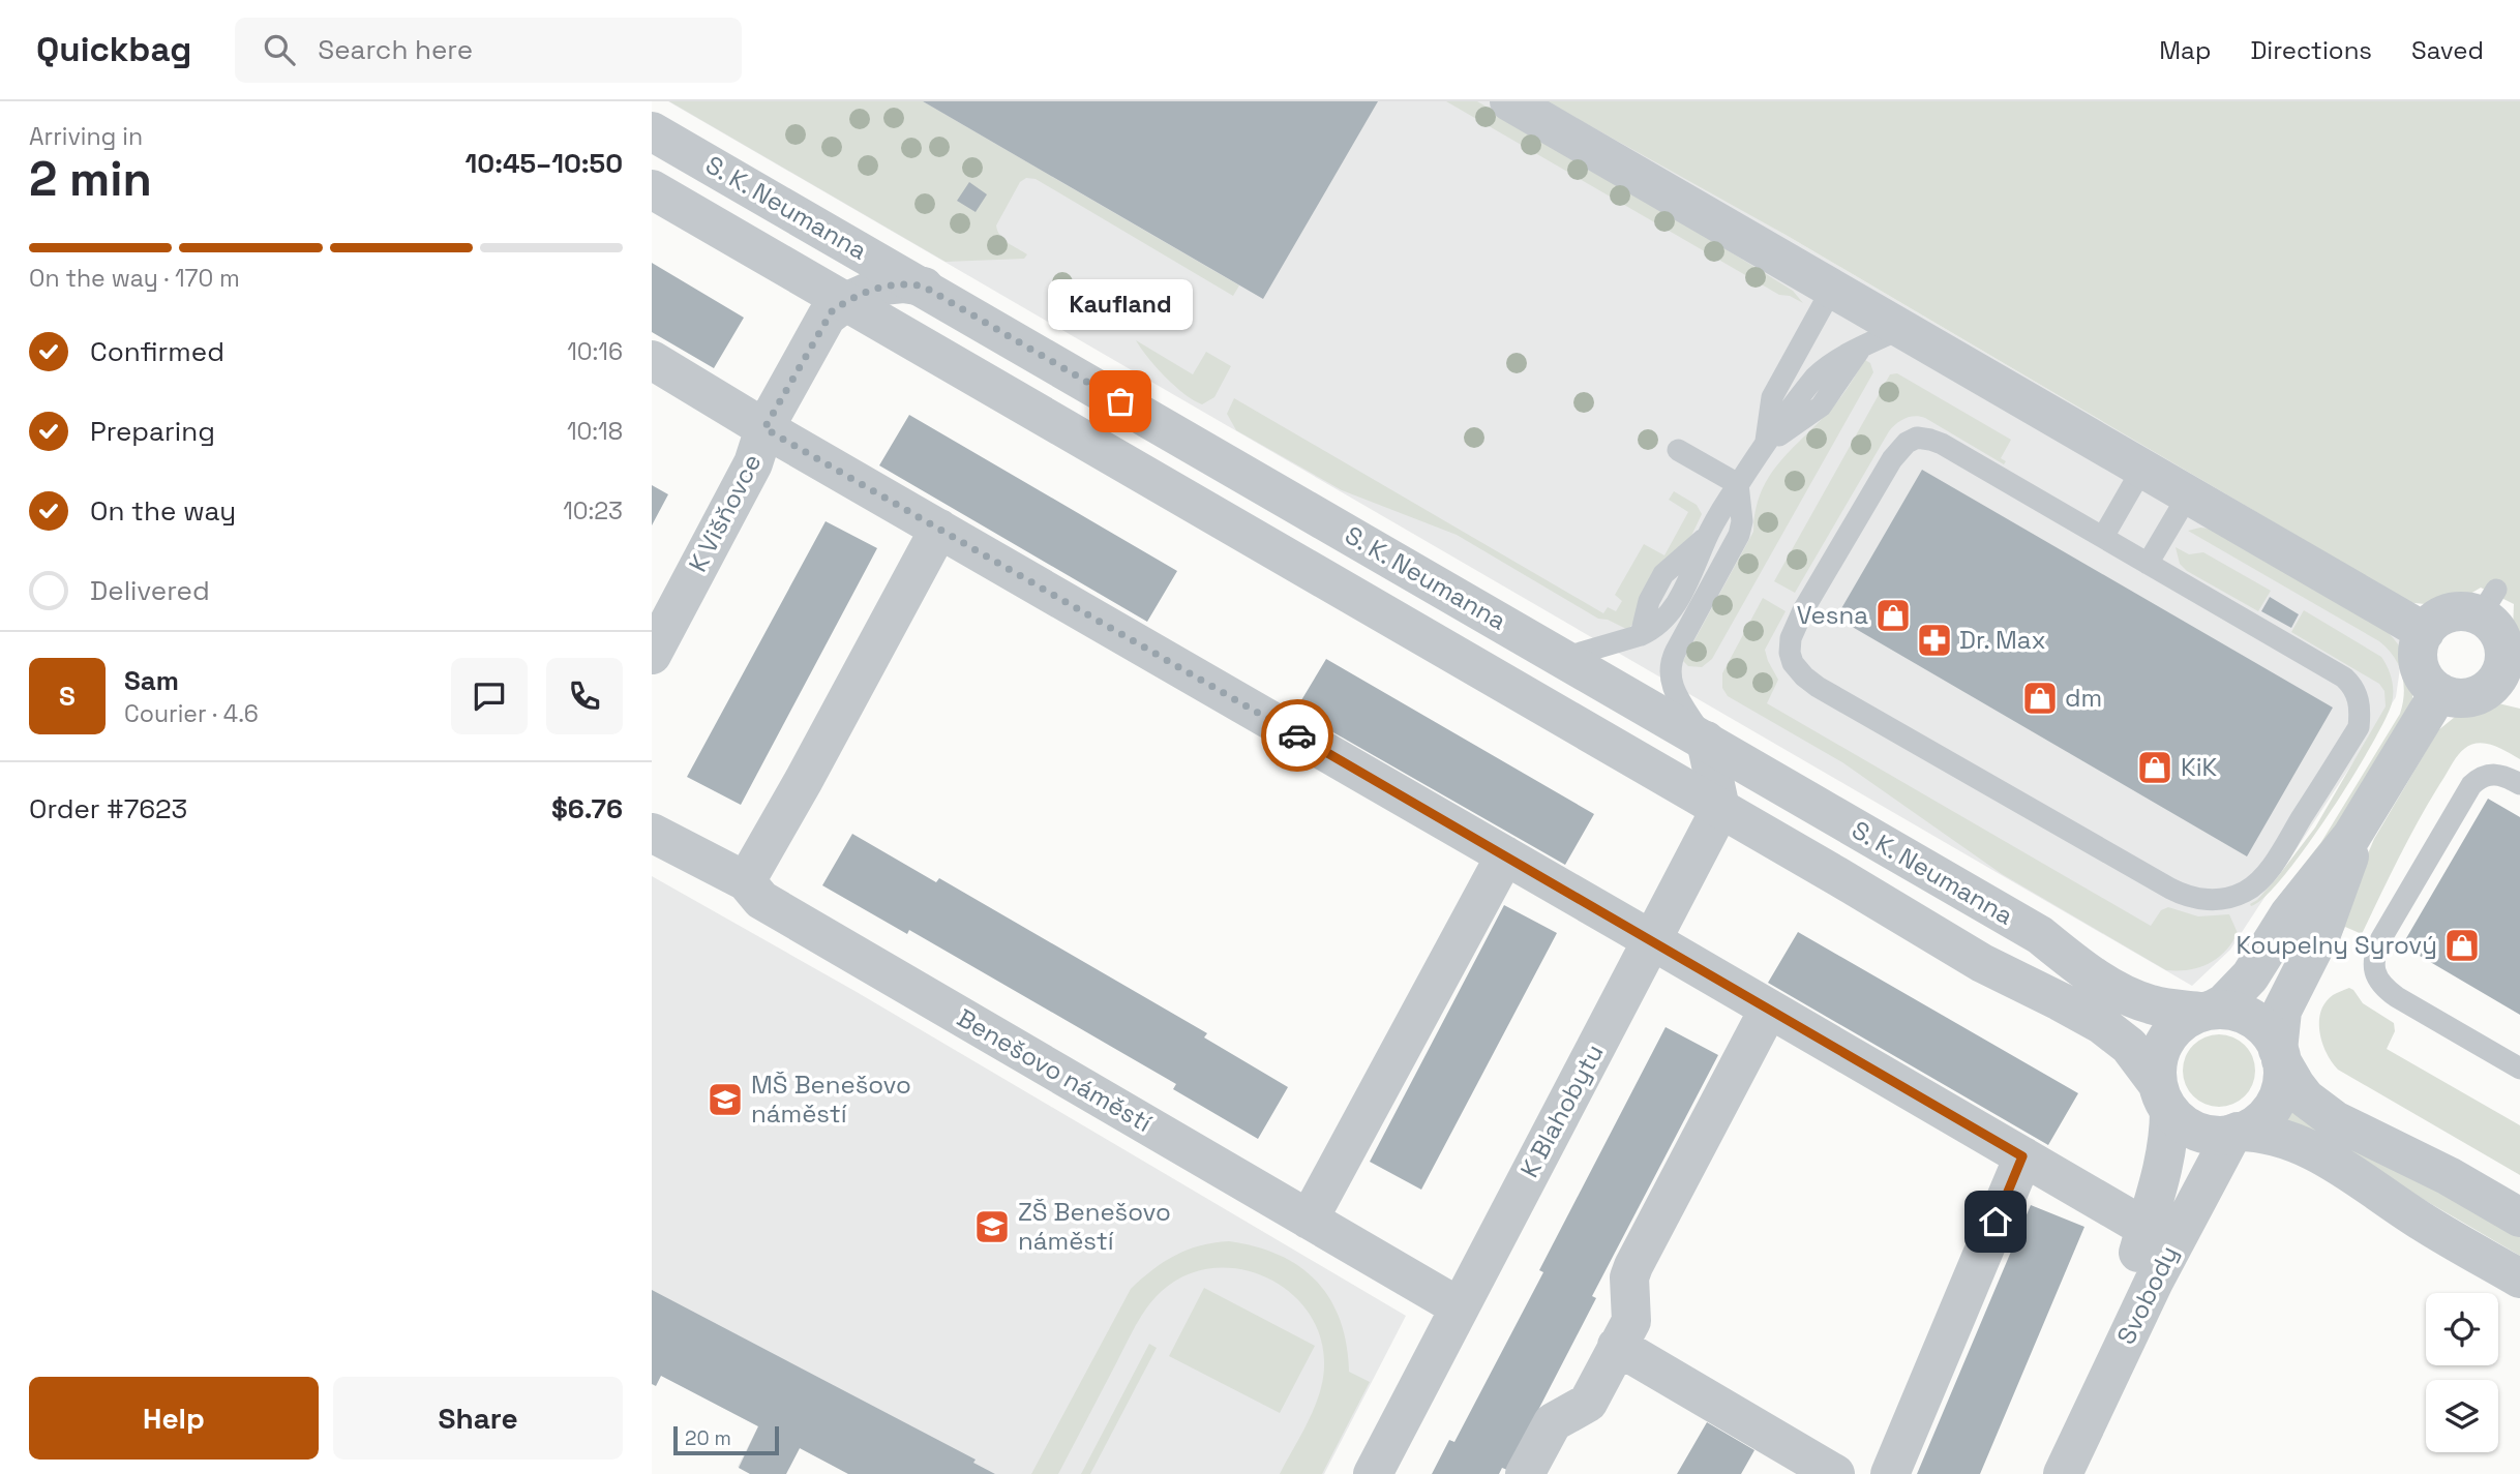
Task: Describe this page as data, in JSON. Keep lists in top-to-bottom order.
{
  "streets": {
    "street": [
      "S. K. Neumanna",
      "K Višňovce",
      "Benešovo náměstí",
      "K Blahobytu",
      "Svobody"
    ]
  },
  "crossings": [
    ["S. K. Neumanna", "K Višňovce"],
    ["S. K. Neumanna", "K Blahobytu"],
    ["S. K. Neumanna", "Svobody"],
    ["Benešovo náměstí", "K Blahobytu"]
  ],
  "places": {
    "other": ["Kaufland"],
    "shop": [
      "Vesna",
      "dm",
      "KiK",
      "Koupelny Syrový"
    ],
    "pharmacy": ["Dr. Max"],
    "school or university": ["MŠ Benešovo náměstí", "ZŠ Benešovo náměstí"]
  },
  "scale_bar": "20 m",
  "page": {
    "header": "Quickbag",
    "search": "Search here",
    "nav": ["Map", "Directions", "Saved"],
    "heading": ["2 min", "Arriving in", "10:45–10:50"],
    "panel": [
      "Sam",
      "Courier · 4.6",
      "Order #7623",
      "$6.76"
    ],
    "bar": "On the way · 170 m",
    "bubble": "Kaufland",
    "list": [
      ["Confirmed", "10:16"],
      ["Preparing", "10:18"],
      ["On the way", "10:23"],
      "Delivered"
    ],
    "round": "S",
    "buttons": ["Help", "Share"],
    "scale": "20 m"
  }
}
